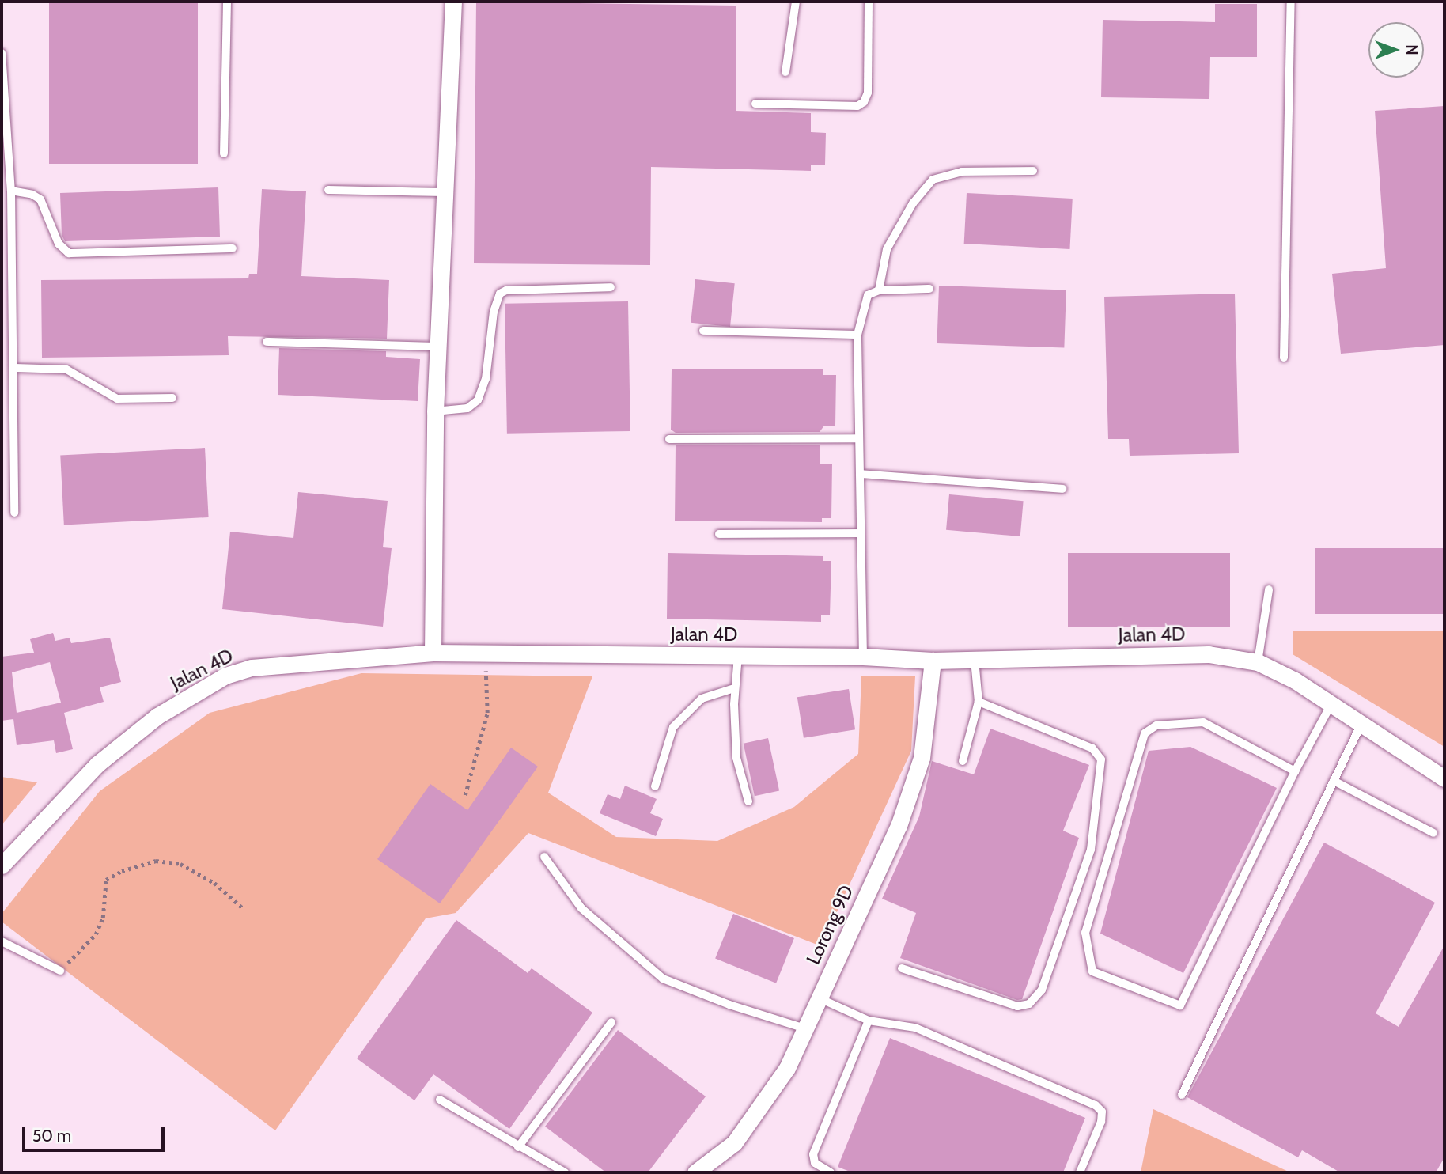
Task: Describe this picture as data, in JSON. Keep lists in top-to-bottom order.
{
  "streets": {
    "street": ["Jalan 4D", "Lorong 9D"]
  },
  "crossings": [
    ["Jalan 4D", "Lorong 9D"]
  ],
  "scale_bar": "50 m",
  "north": "right"
}
